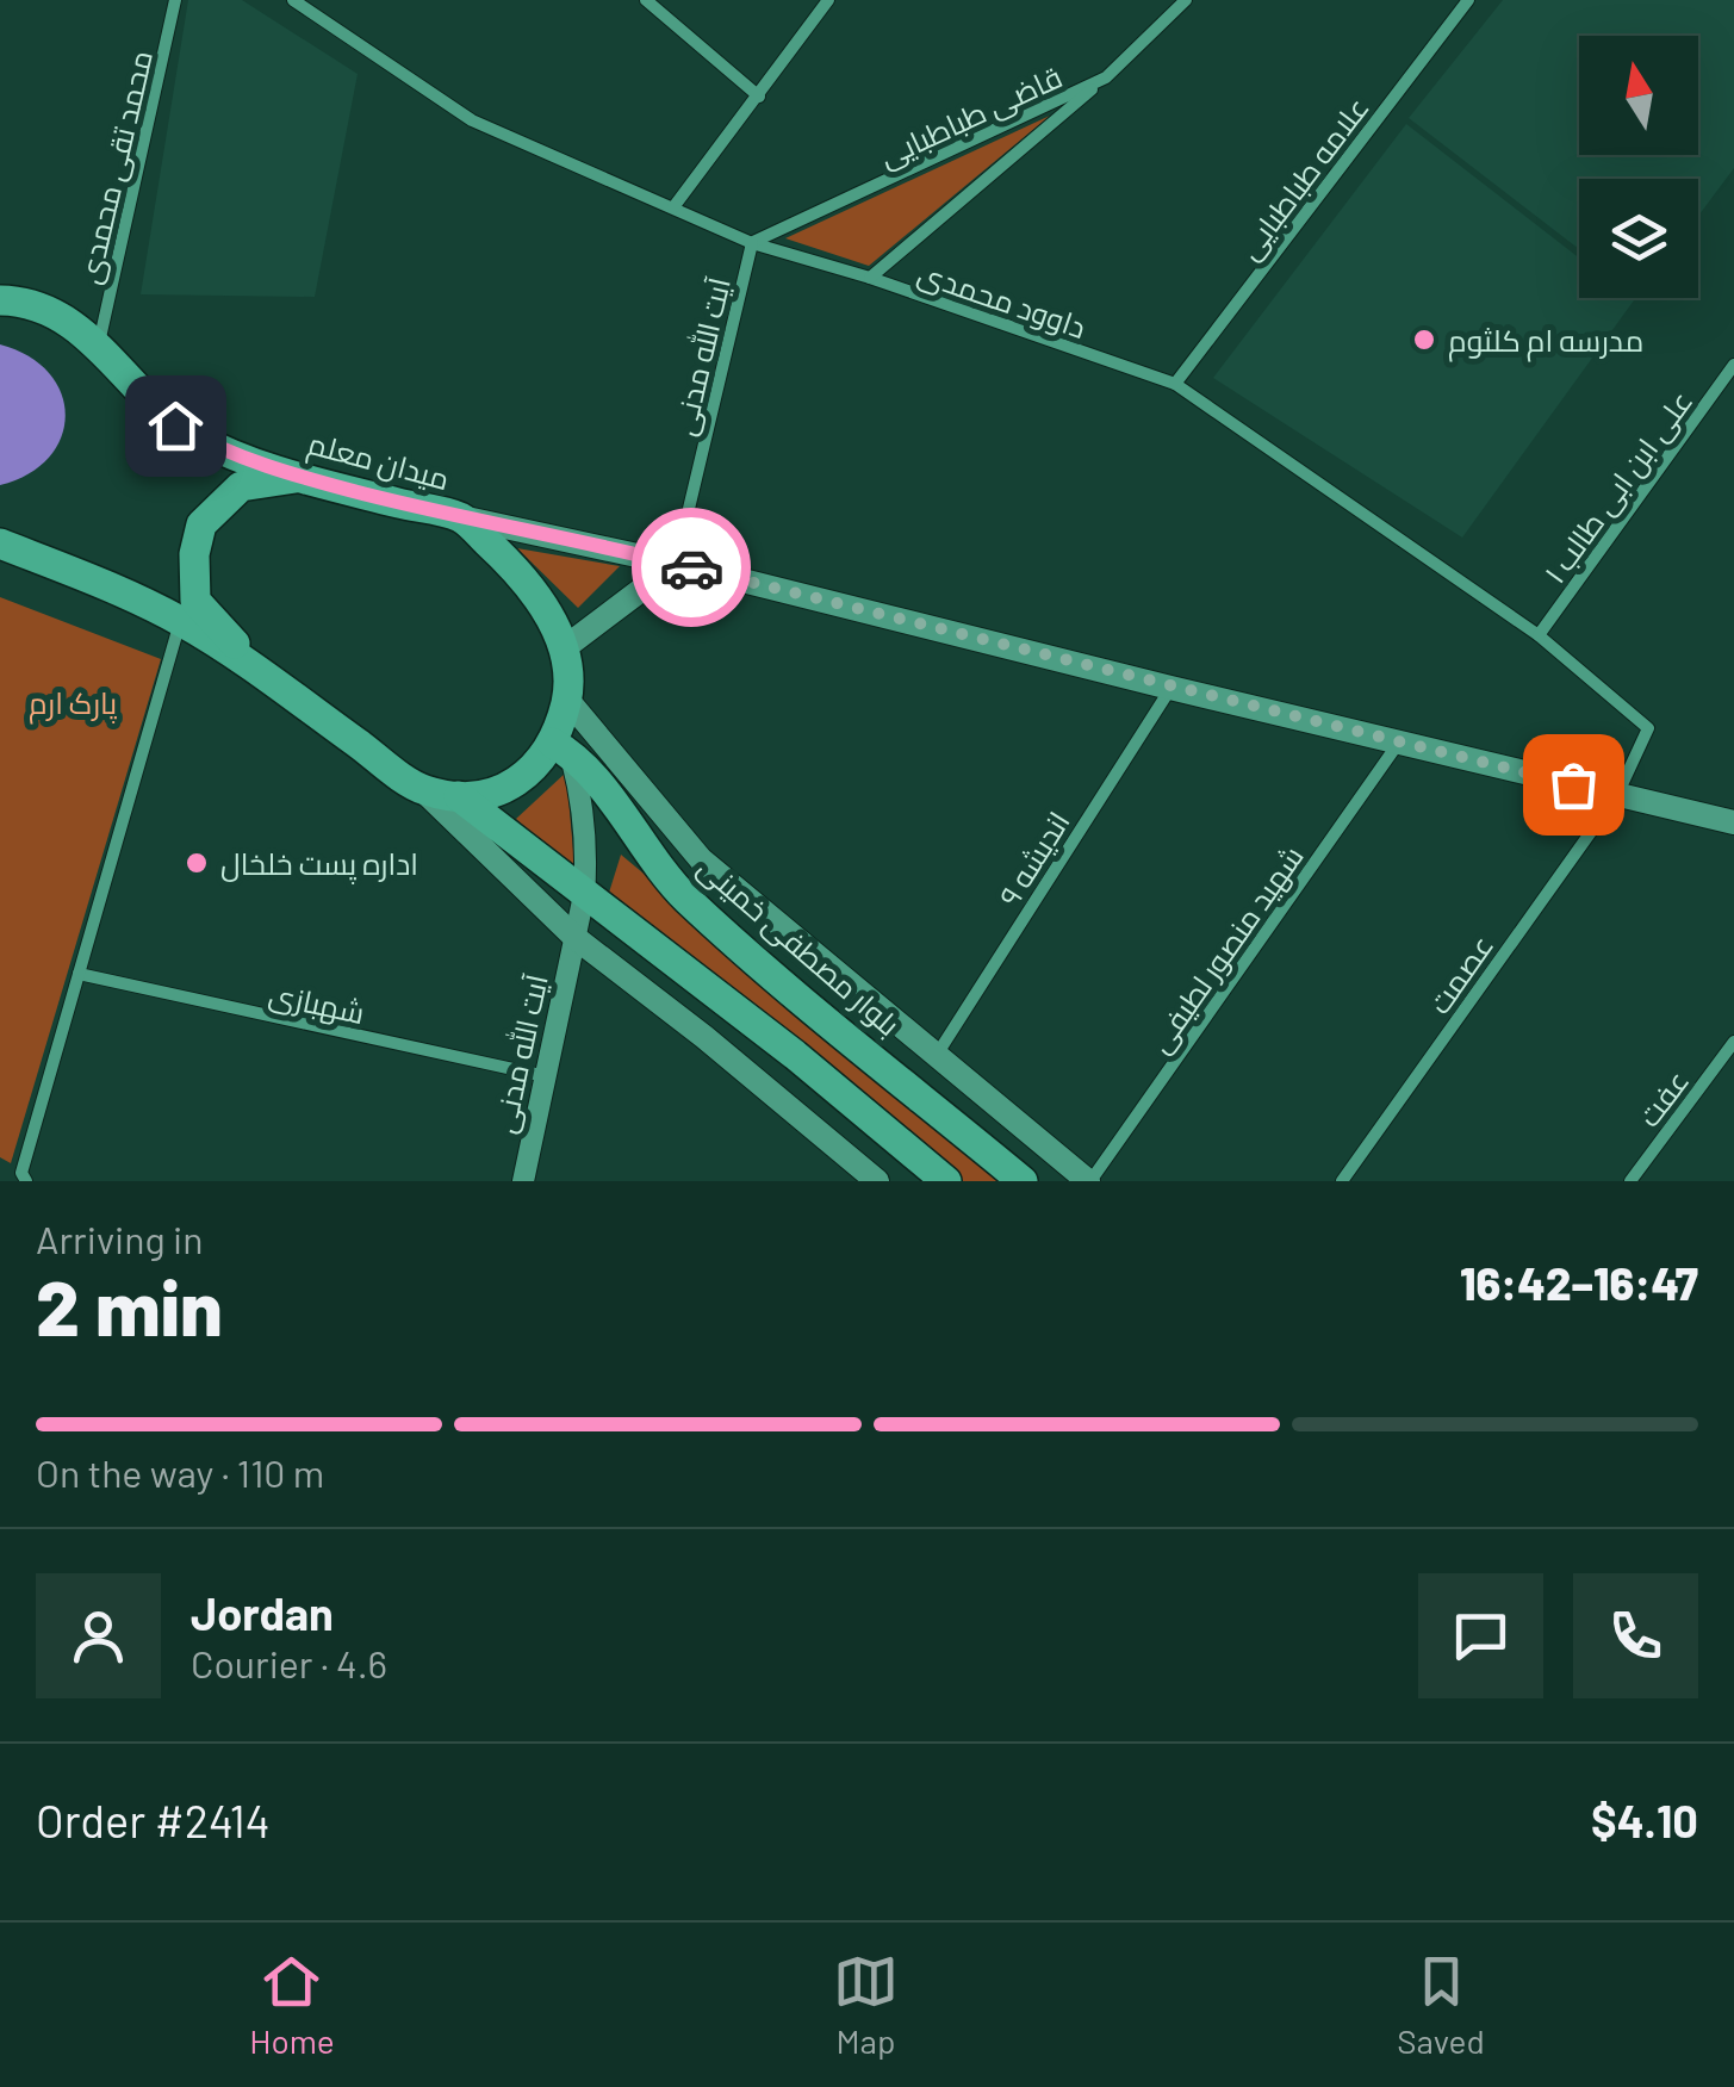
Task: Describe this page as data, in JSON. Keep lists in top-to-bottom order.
{
  "streets": {
    "main road": ["میدان معلم", "بلوار مصطفی خمینی"],
    "street": [
      "قاضی طباطبایی",
      "محمد تقی محمدی",
      "علامه طباطبایی",
      "داوود محمدی",
      "آیت الله مدنی",
      "علی ابن ابی طالب ۱",
      "اندیشه ۹",
      "شهید منصور لطیفی",
      "عصمت",
      "شهبازی",
      "آیت‌ الله مدنی",
      "عفت"
    ]
  },
  "crossings": [
    ["قاضی طباطبایی", "داوود محمدی"],
    ["قاضی طباطبایی", "آیت الله مدنی"],
    ["محمد تقی محمدی", "میدان معلم"],
    ["علامه طباطبایی", "داوود محمدی"],
    ["داوود محمدی", "آیت الله مدنی"],
    ["داوود محمدی", "علی ابن ابی طالب ۱"],
    ["داوود محمدی", "عصمت"],
    ["میدان معلم", "بلوار مصطفی خمینی"],
    ["میدان معلم", "آیت‌ الله مدنی"],
    ["بلوار مصطفی خمینی", "آیت‌ الله مدنی"],
    ["شهبازی", "آیت‌ الله مدنی"]
  ],
  "parks": ["پارک ارم"],
  "places": ["مدرسه ام کلثوم", "اداره پست خلخال"],
  "north": "top",
  "page": {
    "heading": ["2 min", "Arriving in", "16:42–16:47"],
    "panel": [
      "Jordan",
      "Courier · 4.6",
      "Order #2414",
      "$4.10"
    ],
    "bar": "On the way · 110 m",
    "tabs": ["Home", "Map", "Saved"]
  }
}
